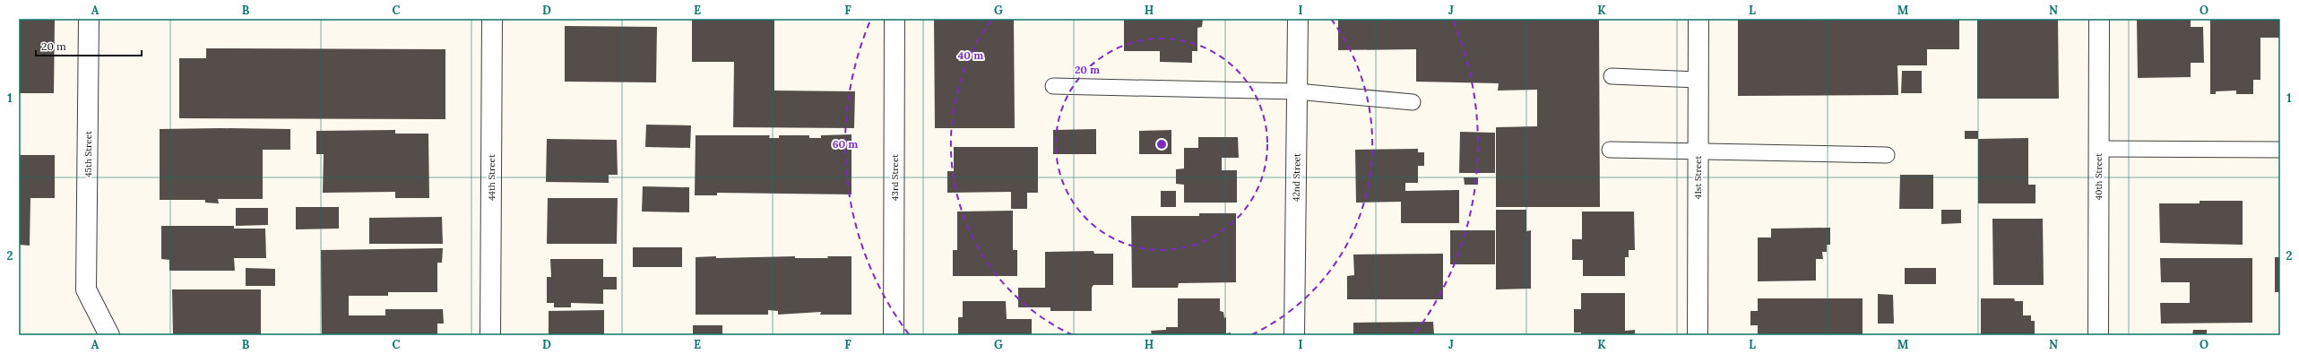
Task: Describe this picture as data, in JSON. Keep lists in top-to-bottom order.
{
  "streets": {
    "street": [
      "45th Street",
      "40th Street",
      "44th Street",
      "43rd Street",
      "42nd Street",
      "41st Street"
    ]
  },
  "scale_bar": "20 m",
  "grid": {
    "columns": [
      "A",
      "B",
      "C",
      "D",
      "E",
      "F",
      "G",
      "H",
      "I",
      "J",
      "K",
      "L",
      "M",
      "N",
      "O"
    ],
    "rows": ["1", "2"]
  },
  "rings": ["40 m", "20 m", "60 m"]
}
